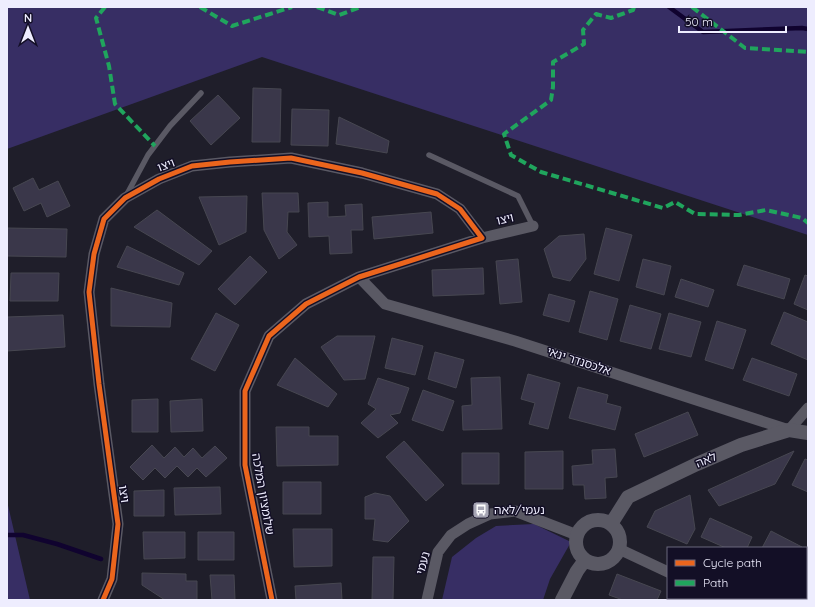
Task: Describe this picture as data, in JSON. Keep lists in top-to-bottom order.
{
  "streets": {
    "street": [
      "ויצו",
      "אלכסנדר ינאי",
      "לאה",
      "שלומציון המלכה",
      "נעמי"
    ]
  },
  "crossings": [
    ["ויצו", "אלכסנדר ינאי"],
    ["ויצו", "שלומציון המלכה"],
    ["אלכסנדר ינאי", "לאה"],
    ["אלכסנדר ינאי", "שלומציון המלכה"],
    ["לאה", "נעמי"]
  ],
  "places": {
    "bus stop": ["נעמי/לאה"]
  },
  "legend": ["Cycle path", "Path"],
  "scale_bar": "50 m",
  "north": "top"
}
